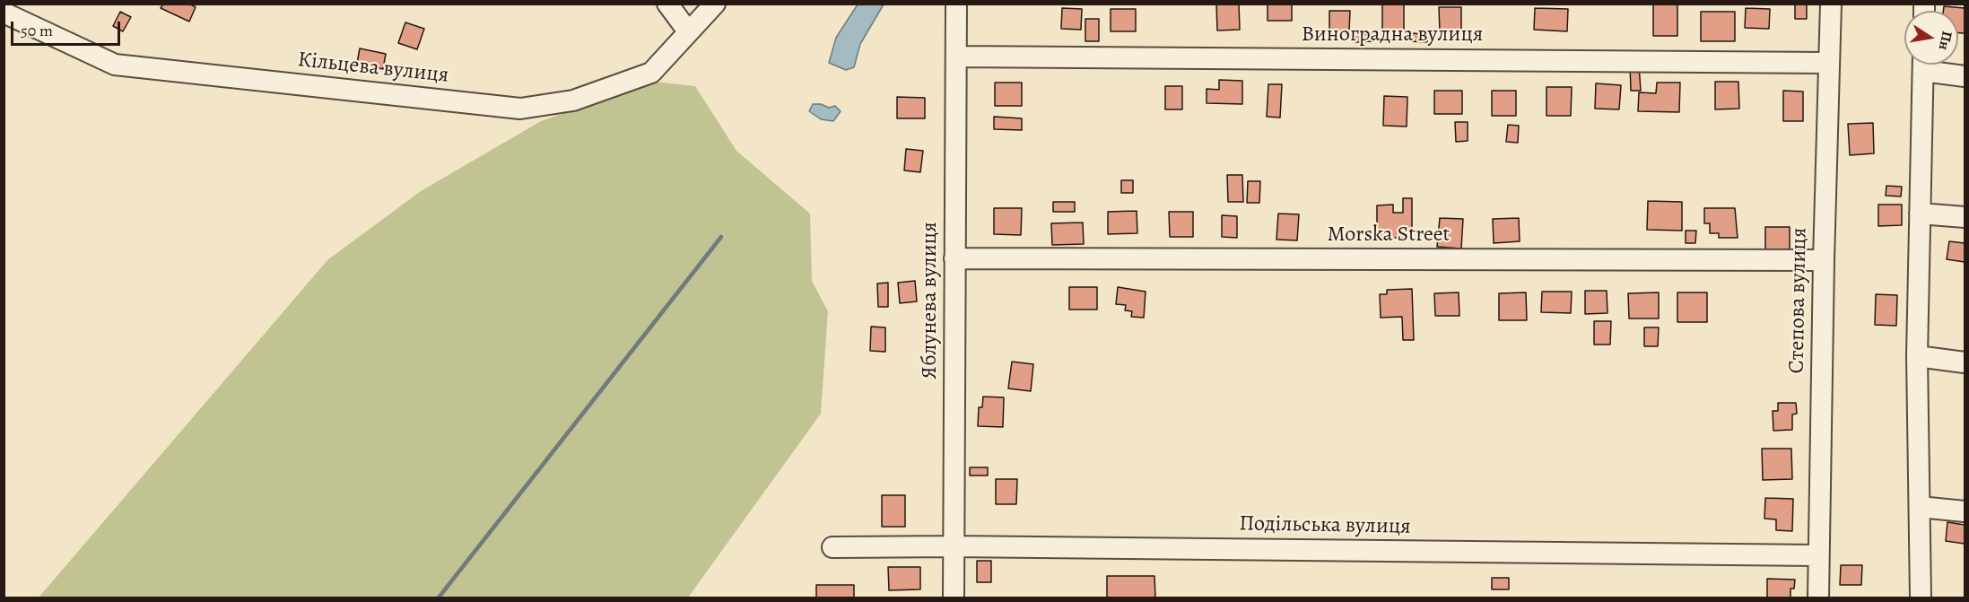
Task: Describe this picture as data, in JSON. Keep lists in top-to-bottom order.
{
  "streets": {
    "street": [
      "Виноградна вулиця",
      "Кільцева вулиця",
      "Morska Street",
      "Яблунева вулиця",
      "Степова вулиця",
      "Подільська вулиця"
    ]
  },
  "crossings": [
    ["Виноградна вулиця", "Яблунева вулиця"],
    ["Виноградна вулиця", "Степова вулиця"],
    ["Morska Street", "Яблунева вулиця"],
    ["Morska Street", "Степова вулиця"],
    ["Яблунева вулиця", "Подільська вулиця"],
    ["Степова вулиця", "Подільська вулиця"]
  ],
  "scale_bar": "50 m",
  "north": "right"
}
